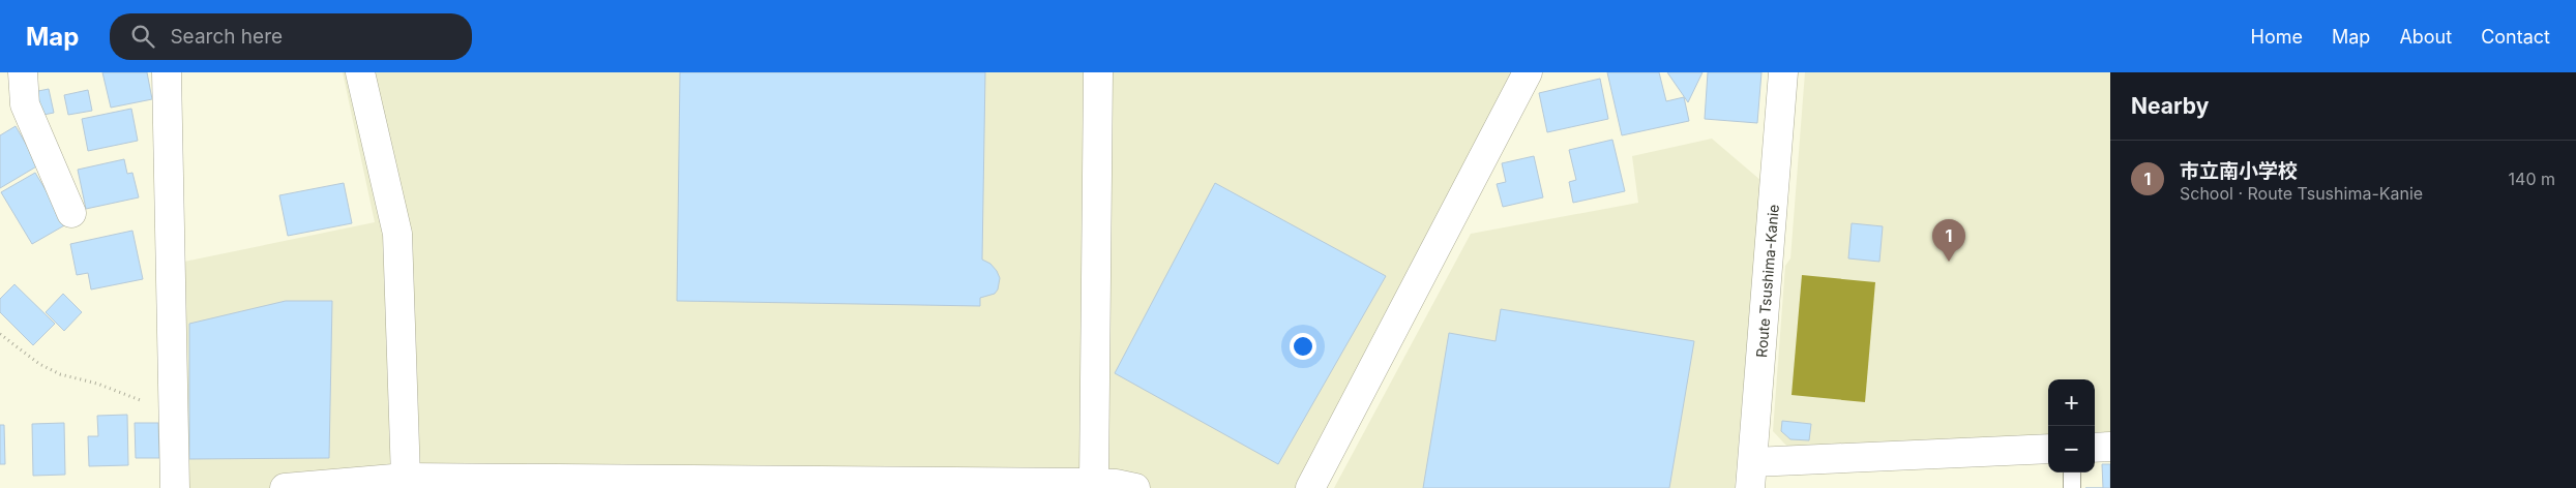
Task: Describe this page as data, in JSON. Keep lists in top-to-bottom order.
{
  "streets": {
    "street": ["Route Tsushima-Kanie"]
  },
  "page": {
    "header": "Map",
    "search": "Search here",
    "nav": [
      "Home",
      "Map",
      "About",
      "Contact"
    ],
    "heading": "Nearby",
    "list": [
      {
        "mark": "1",
        "name": "市立南小学校",
        "note": "School · Route Tsushima-Kanie",
        "value": "140 m"
      }
    ],
    "pins": "1",
    "map_buttons": ["+", "−"]
  }
}
